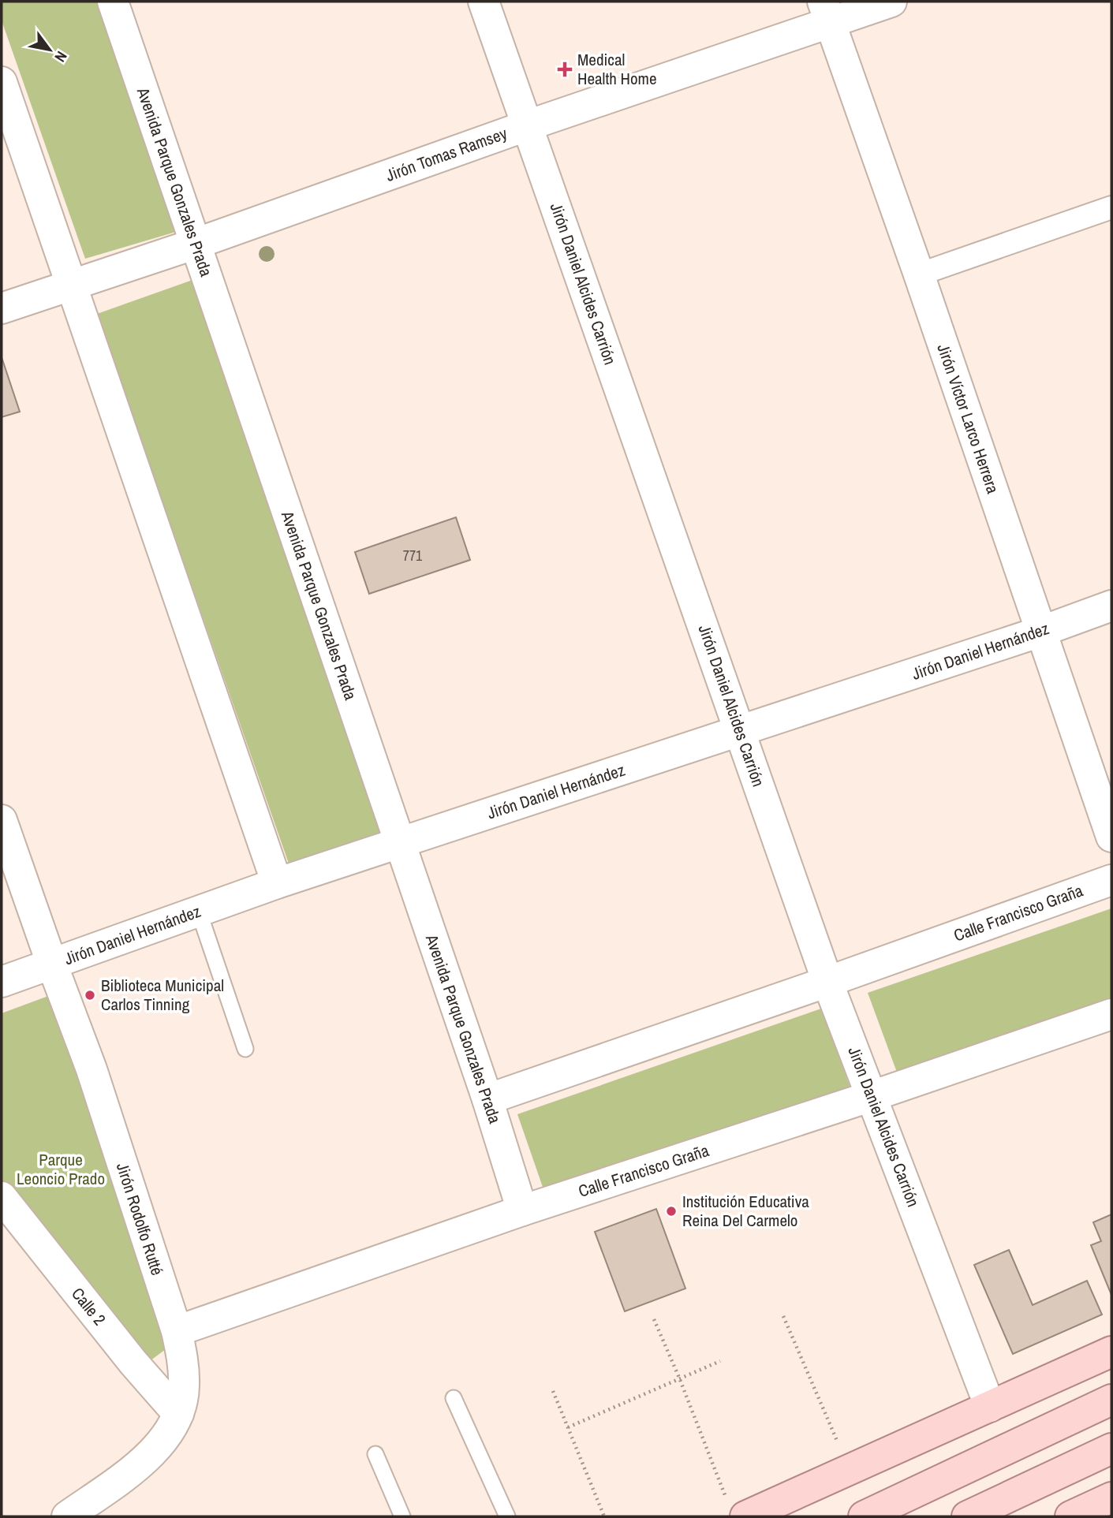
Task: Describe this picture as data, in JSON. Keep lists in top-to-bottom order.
{
  "streets": {
    "street": [
      "Jirón Tomas Ramsey",
      "Avenida Parque Gonzales Prada",
      "Jirón Daniel Alcides Carrión",
      "Jirón Víctor Larco Herrera",
      "Jirón Daniel Hernández",
      "Calle Francisco Graña",
      "Jirón Rodolfo Rutté",
      "Calle 2"
    ]
  },
  "crossings": [
    ["Jirón Tomas Ramsey", "Avenida Parque Gonzales Prada"],
    ["Jirón Tomas Ramsey", "Jirón Daniel Alcides Carrión"],
    ["Jirón Tomas Ramsey", "Jirón Víctor Larco Herrera"],
    ["Avenida Parque Gonzales Prada", "Jirón Daniel Hernández"],
    ["Avenida Parque Gonzales Prada", "Calle Francisco Graña"],
    ["Jirón Daniel Alcides Carrión", "Jirón Daniel Hernández"],
    ["Jirón Daniel Alcides Carrión", "Calle Francisco Graña"],
    ["Jirón Víctor Larco Herrera", "Jirón Daniel Hernández"],
    ["Jirón Daniel Hernández", "Jirón Rodolfo Rutté"],
    ["Calle Francisco Graña", "Jirón Rodolfo Rutté"],
    ["Jirón Rodolfo Rutté", "Calle 2"]
  ],
  "parks": ["Parque Leoncio Prado"],
  "places": {
    "health": ["Medical Health Home"],
    "other": ["Biblioteca Municipal Carlos Tinning", "Institución Educativa Reina Del Carmelo"]
  },
  "house_numbers": ["771"],
  "north": "bottom right"
}
